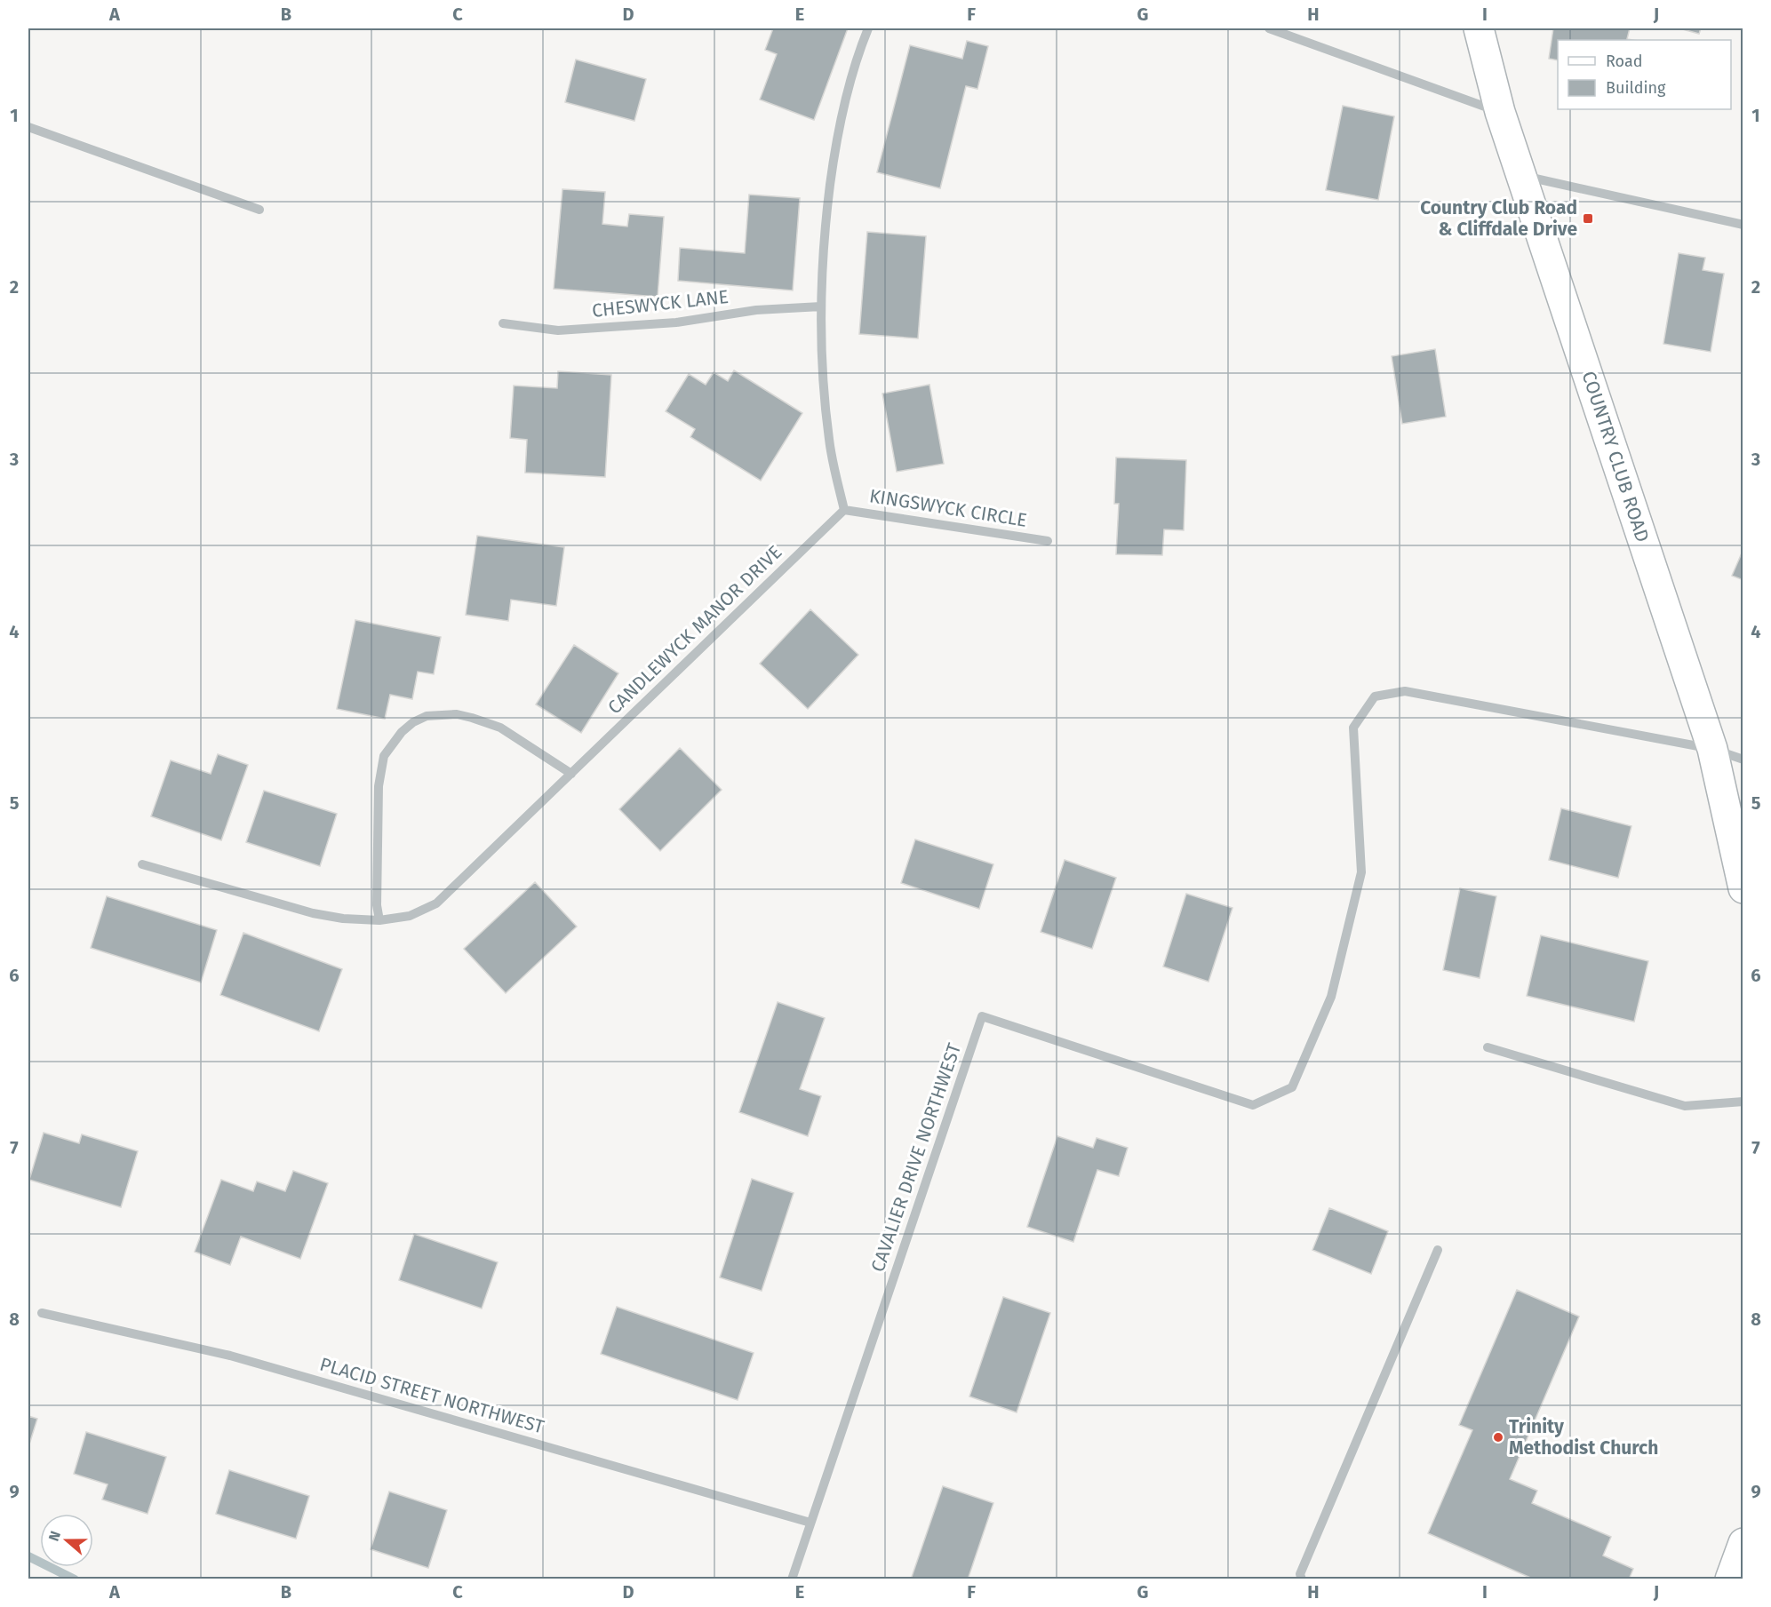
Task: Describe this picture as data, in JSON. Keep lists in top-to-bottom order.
{
  "streets": {
    "main road": ["COUNTRY CLUB ROAD"],
    "street": [
      "CHESWYCK LANE",
      "KINGSWYCK CIRCLE",
      "CANDLEWYCK MANOR DRIVE",
      "CAVALIER DRIVE NORTHWEST",
      "PLACID STREET NORTHWEST"
    ]
  },
  "crossings": [
    ["COUNTRY CLUB ROAD", "CAVALIER DRIVE NORTHWEST"],
    ["KINGSWYCK CIRCLE", "CANDLEWYCK MANOR DRIVE"],
    ["CAVALIER DRIVE NORTHWEST", "PLACID STREET NORTHWEST"]
  ],
  "places": {
    "transit": ["Country Club Road & Cliffdale Drive"],
    "other": ["Trinity Methodist Church"]
  },
  "legend": ["Road", "Building"],
  "north": "left",
  "grid": {
    "columns": [
      "A",
      "B",
      "C",
      "D",
      "E",
      "F",
      "G",
      "H",
      "I",
      "J"
    ],
    "rows": [
      "1",
      "2",
      "3",
      "4",
      "5",
      "6",
      "7",
      "8",
      "9"
    ]
  }
}
